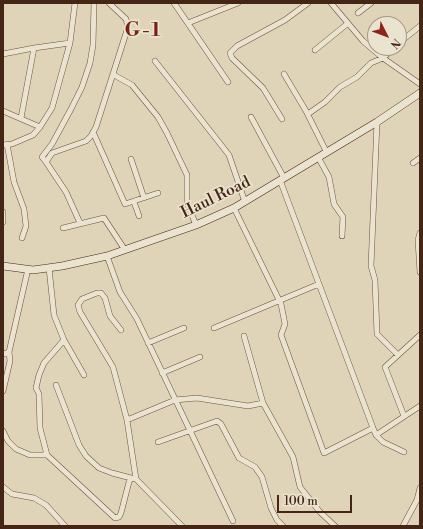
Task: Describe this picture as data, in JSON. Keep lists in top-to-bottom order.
{
  "streets": {
    "main road": ["Haul Road"]
  },
  "districts": ["G-1"],
  "scale_bar": "100 m",
  "north": "bottom right"
}
